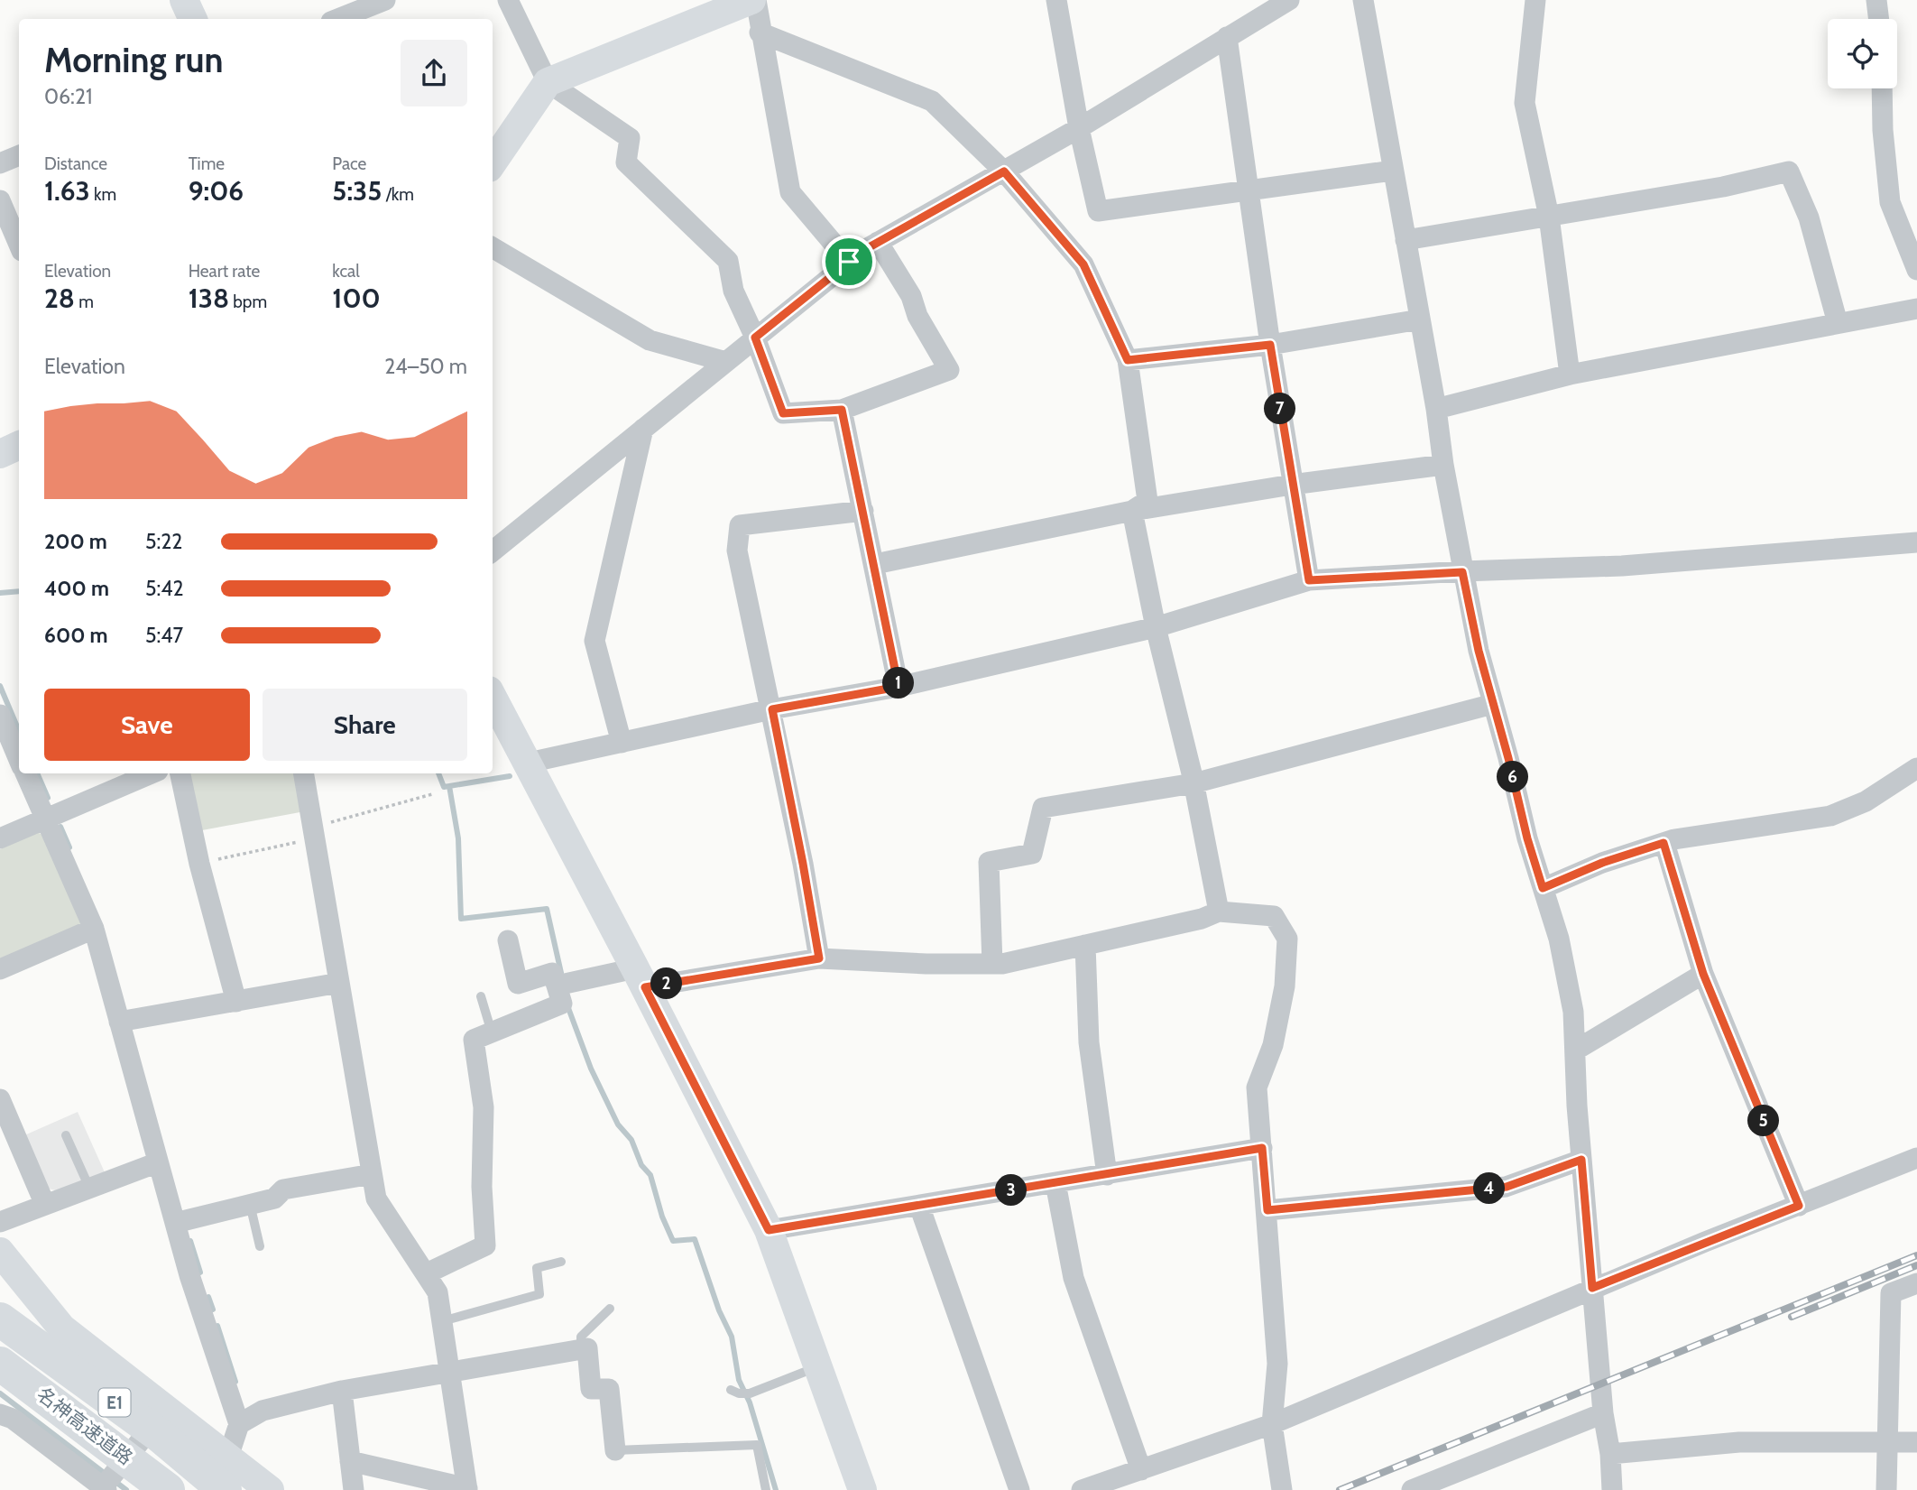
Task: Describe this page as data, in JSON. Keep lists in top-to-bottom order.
{
  "streets": {
    "highway": ["E1", "名神高速道路"]
  },
  "page": {
    "heading": ["Morning run", "06:21"],
    "stats": [
      ["Distance", "1.63 km"],
      ["Time", "9:06"],
      ["Pace", "5:35 /km"],
      ["Elevation", "28 m"],
      ["Heart rate", "138 bpm"],
      ["kcal", "100"]
    ],
    "chart": ["Elevation", "24–50 m"],
    "pins": [
      "7",
      "1",
      "6",
      "2",
      "5",
      "4",
      "3"
    ],
    "list": [
      {
        "name": "200 m",
        "note": "5:22"
      },
      {
        "name": "400 m",
        "note": "5:42"
      },
      {
        "name": "600 m",
        "note": "5:47"
      }
    ],
    "buttons": ["Save", "Share"]
  }
}
